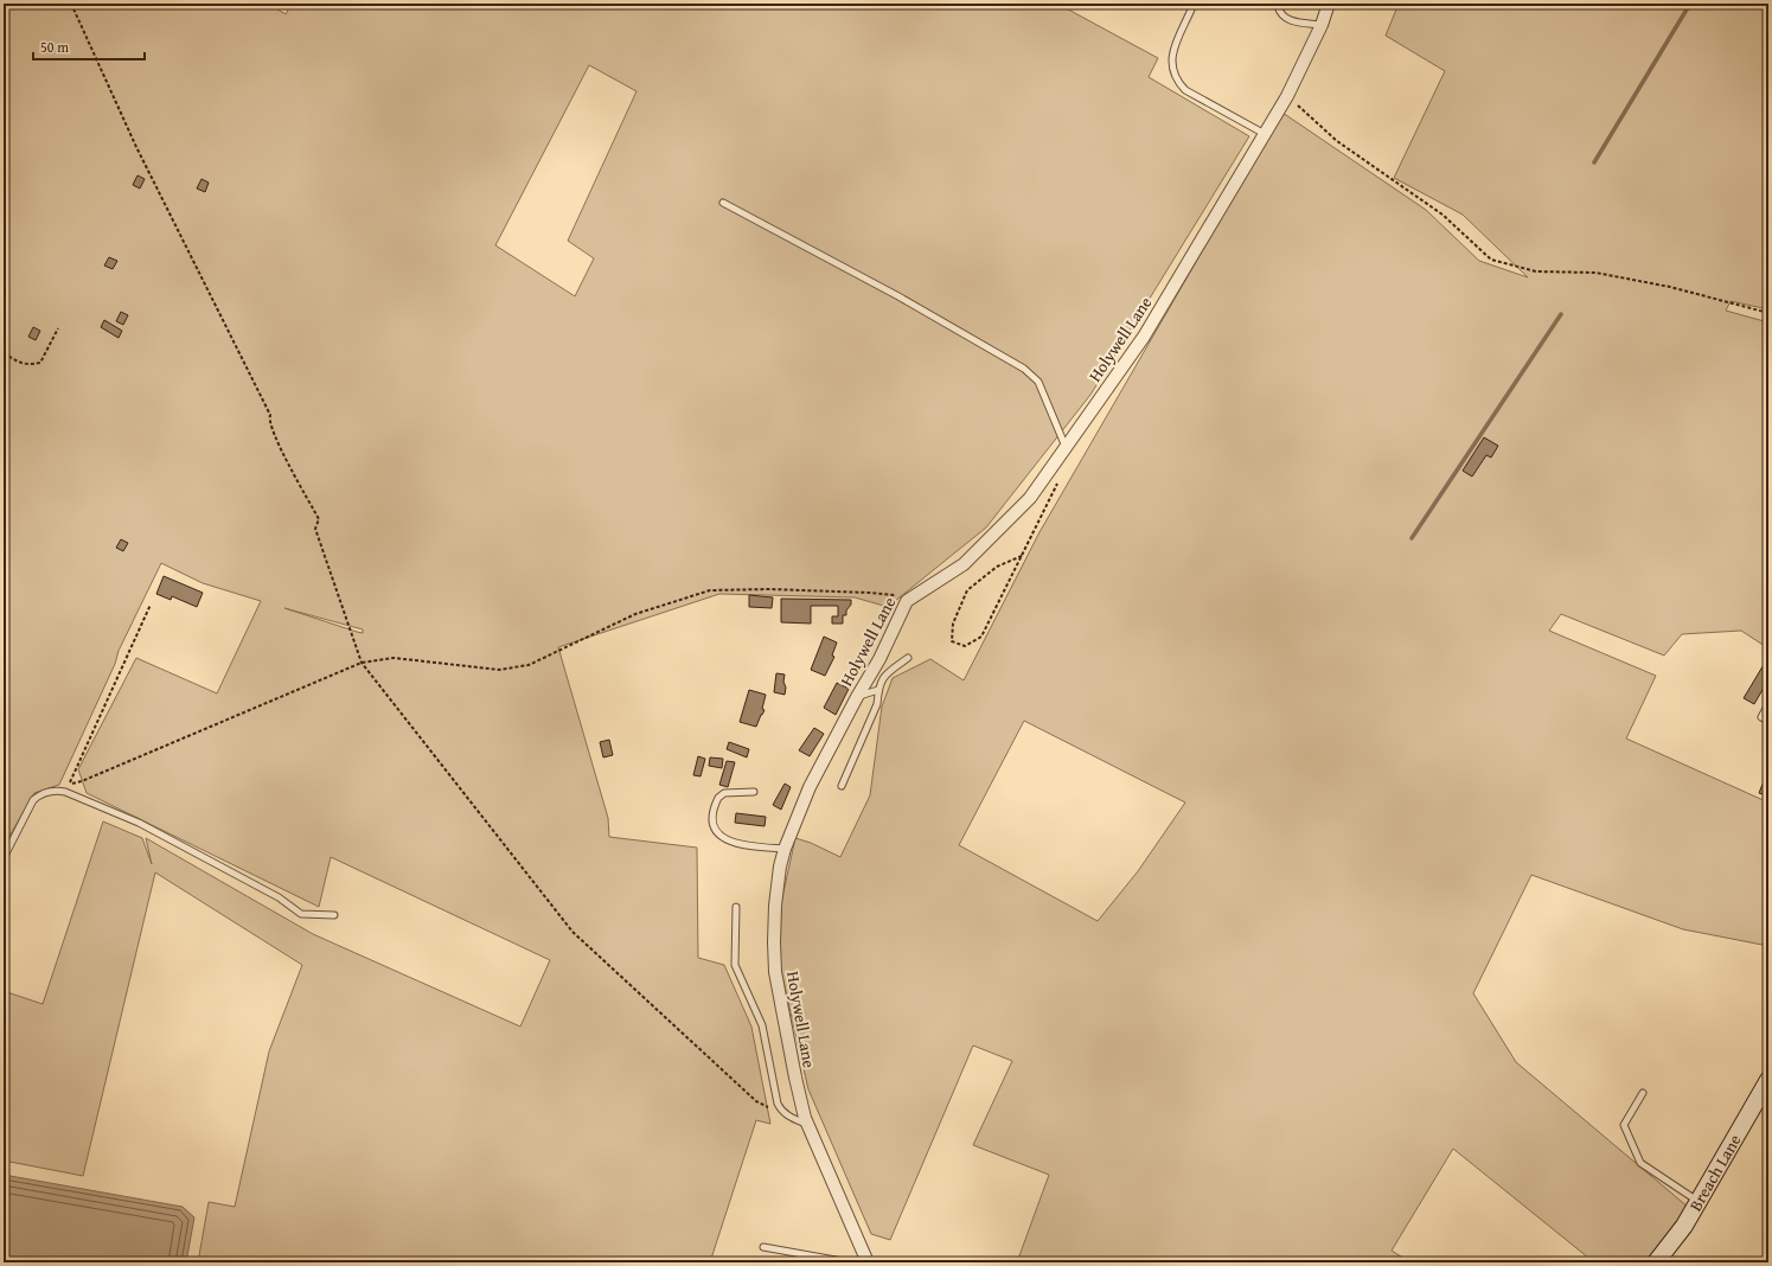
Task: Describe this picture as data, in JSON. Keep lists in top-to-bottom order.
{
  "streets": {
    "street": ["Holywell Lane", "Breach Lane"]
  },
  "scale_bar": "50 m"
}
